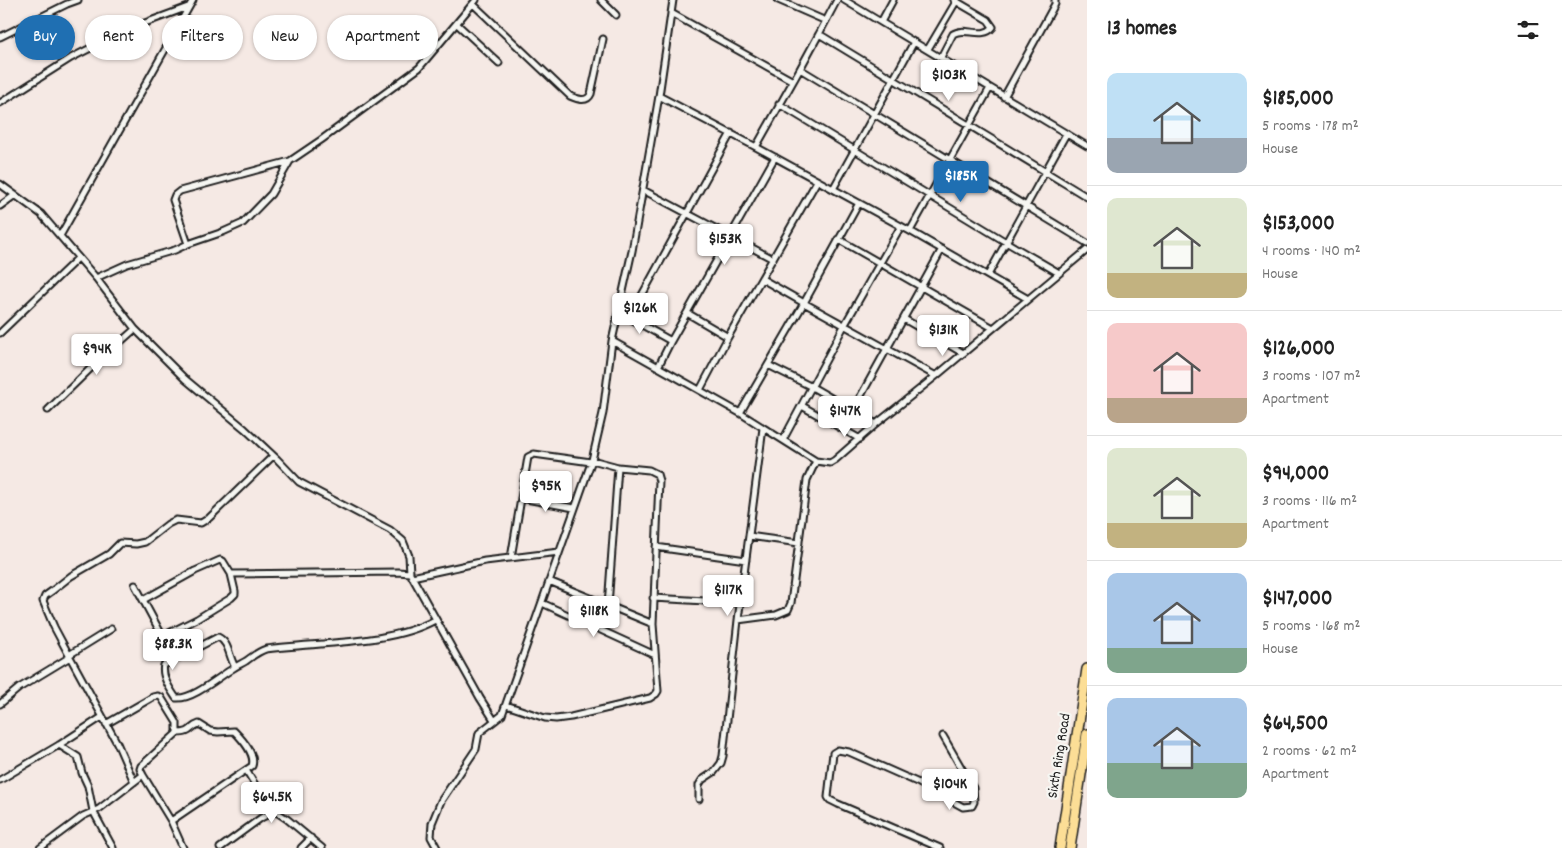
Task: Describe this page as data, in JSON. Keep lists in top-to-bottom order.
{
  "streets": {
    "highway": ["Sixth Ring Road"]
  },
  "page": {
    "heading": "13 homes",
    "chip": [
      "Buy",
      "Rent",
      "Filters",
      "New",
      "Apartment"
    ],
    "price": [
      "$103K",
      "$185K",
      "$153K",
      "$126K",
      "$131K",
      "$94K",
      "$147K",
      "$95K",
      "$117K",
      "$118K",
      "$88.3K",
      "$104K",
      "$64.5K"
    ],
    "list": [
      {
        "name": "$185,000",
        "note": "5 rooms · 178 m² · House"
      },
      {
        "name": "$153,000",
        "note": "4 rooms · 140 m² · House"
      },
      {
        "name": "$126,000",
        "note": "3 rooms · 107 m² · Apartment"
      },
      {
        "name": "$94,000",
        "note": "3 rooms · 116 m² · Apartment"
      },
      {
        "name": "$147,000",
        "note": "5 rooms · 168 m² · House"
      },
      {
        "name": "$64,500",
        "note": "2 rooms · 62 m² · Apartment"
      }
    ]
  }
}
